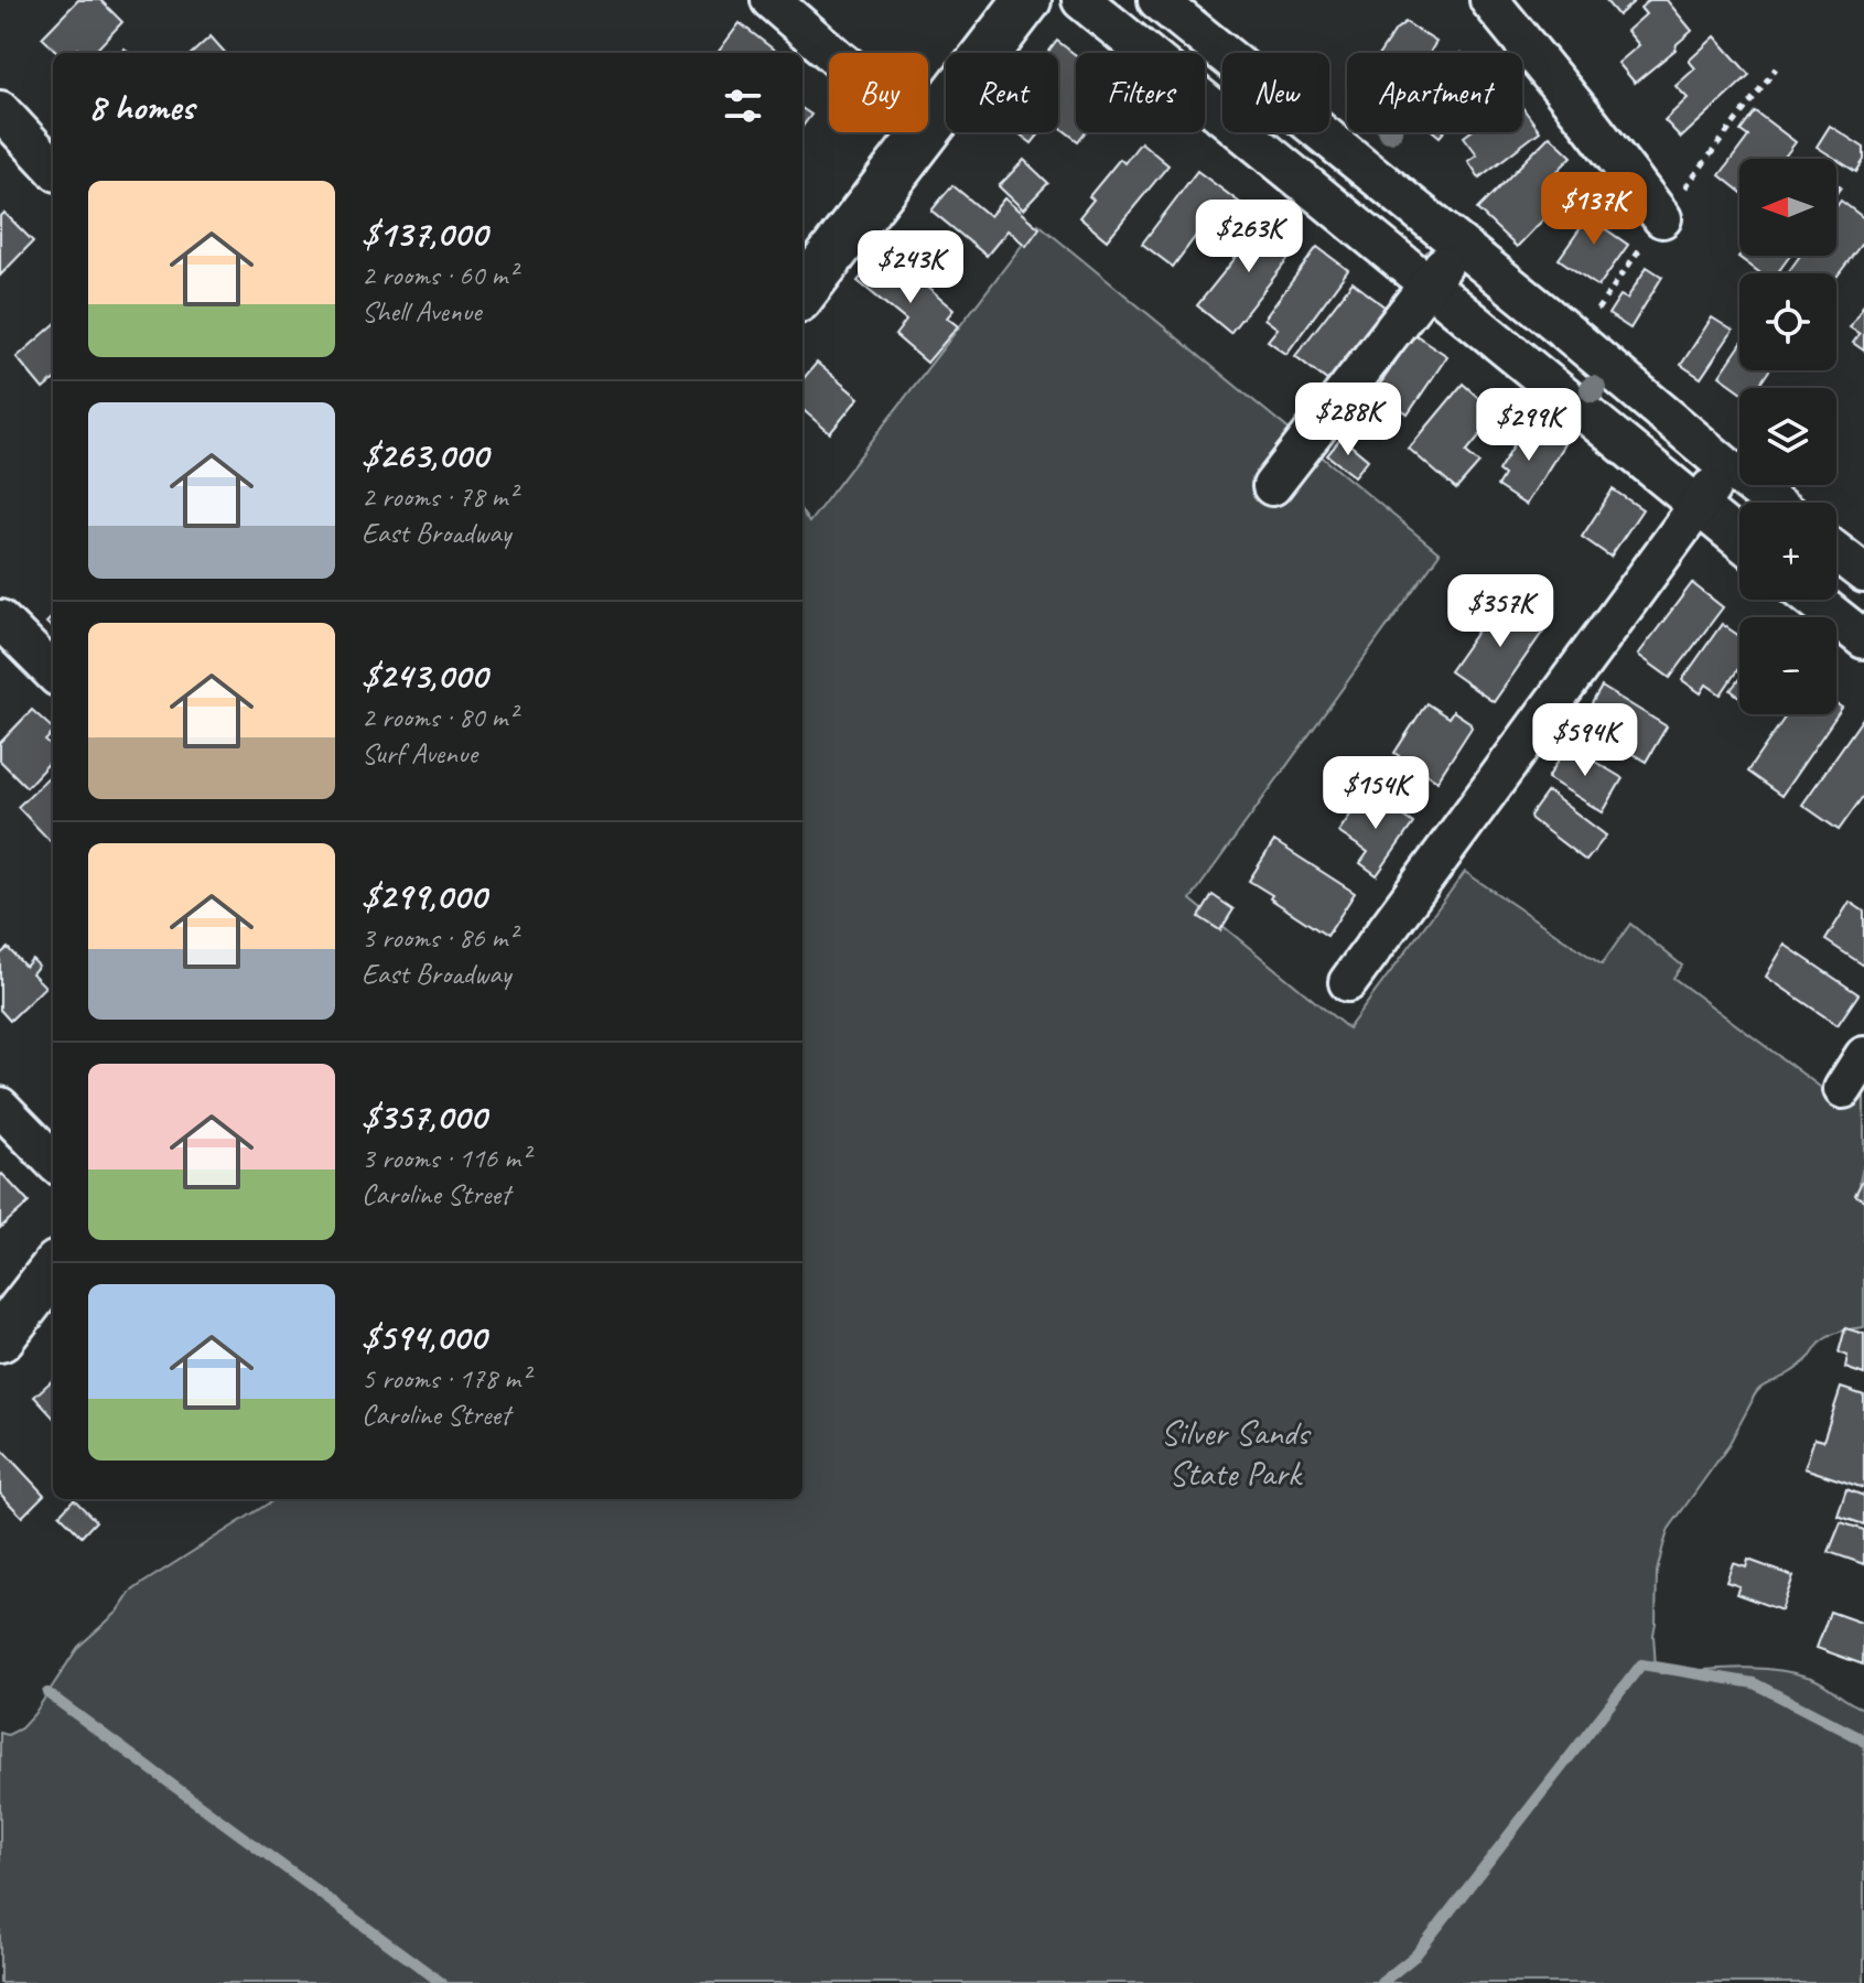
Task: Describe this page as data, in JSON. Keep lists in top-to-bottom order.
{
  "parks": ["Silver Sands State Park"],
  "north": "left",
  "page": {
    "chip": [
      "Buy",
      "Rent",
      "Filters",
      "New",
      "Apartment"
    ],
    "heading": "8 homes",
    "map_buttons": ["+", "−"],
    "list": [
      {
        "name": "$137,000",
        "note": "2 rooms · 60 m² · Shell Avenue"
      },
      {
        "name": "$263,000",
        "note": "2 rooms · 78 m² · East Broadway"
      },
      {
        "name": "$243,000",
        "note": "2 rooms · 80 m² · Surf Avenue"
      },
      {
        "name": "$299,000",
        "note": "3 rooms · 86 m² · East Broadway"
      },
      {
        "name": "$357,000",
        "note": "3 rooms · 116 m² · Caroline Street"
      },
      {
        "name": "$594,000",
        "note": "5 rooms · 178 m² · Caroline Street"
      }
    ],
    "price": [
      "$137K",
      "$263K",
      "$243K",
      "$288K",
      "$299K",
      "$357K",
      "$594K",
      "$154K"
    ]
  }
}
